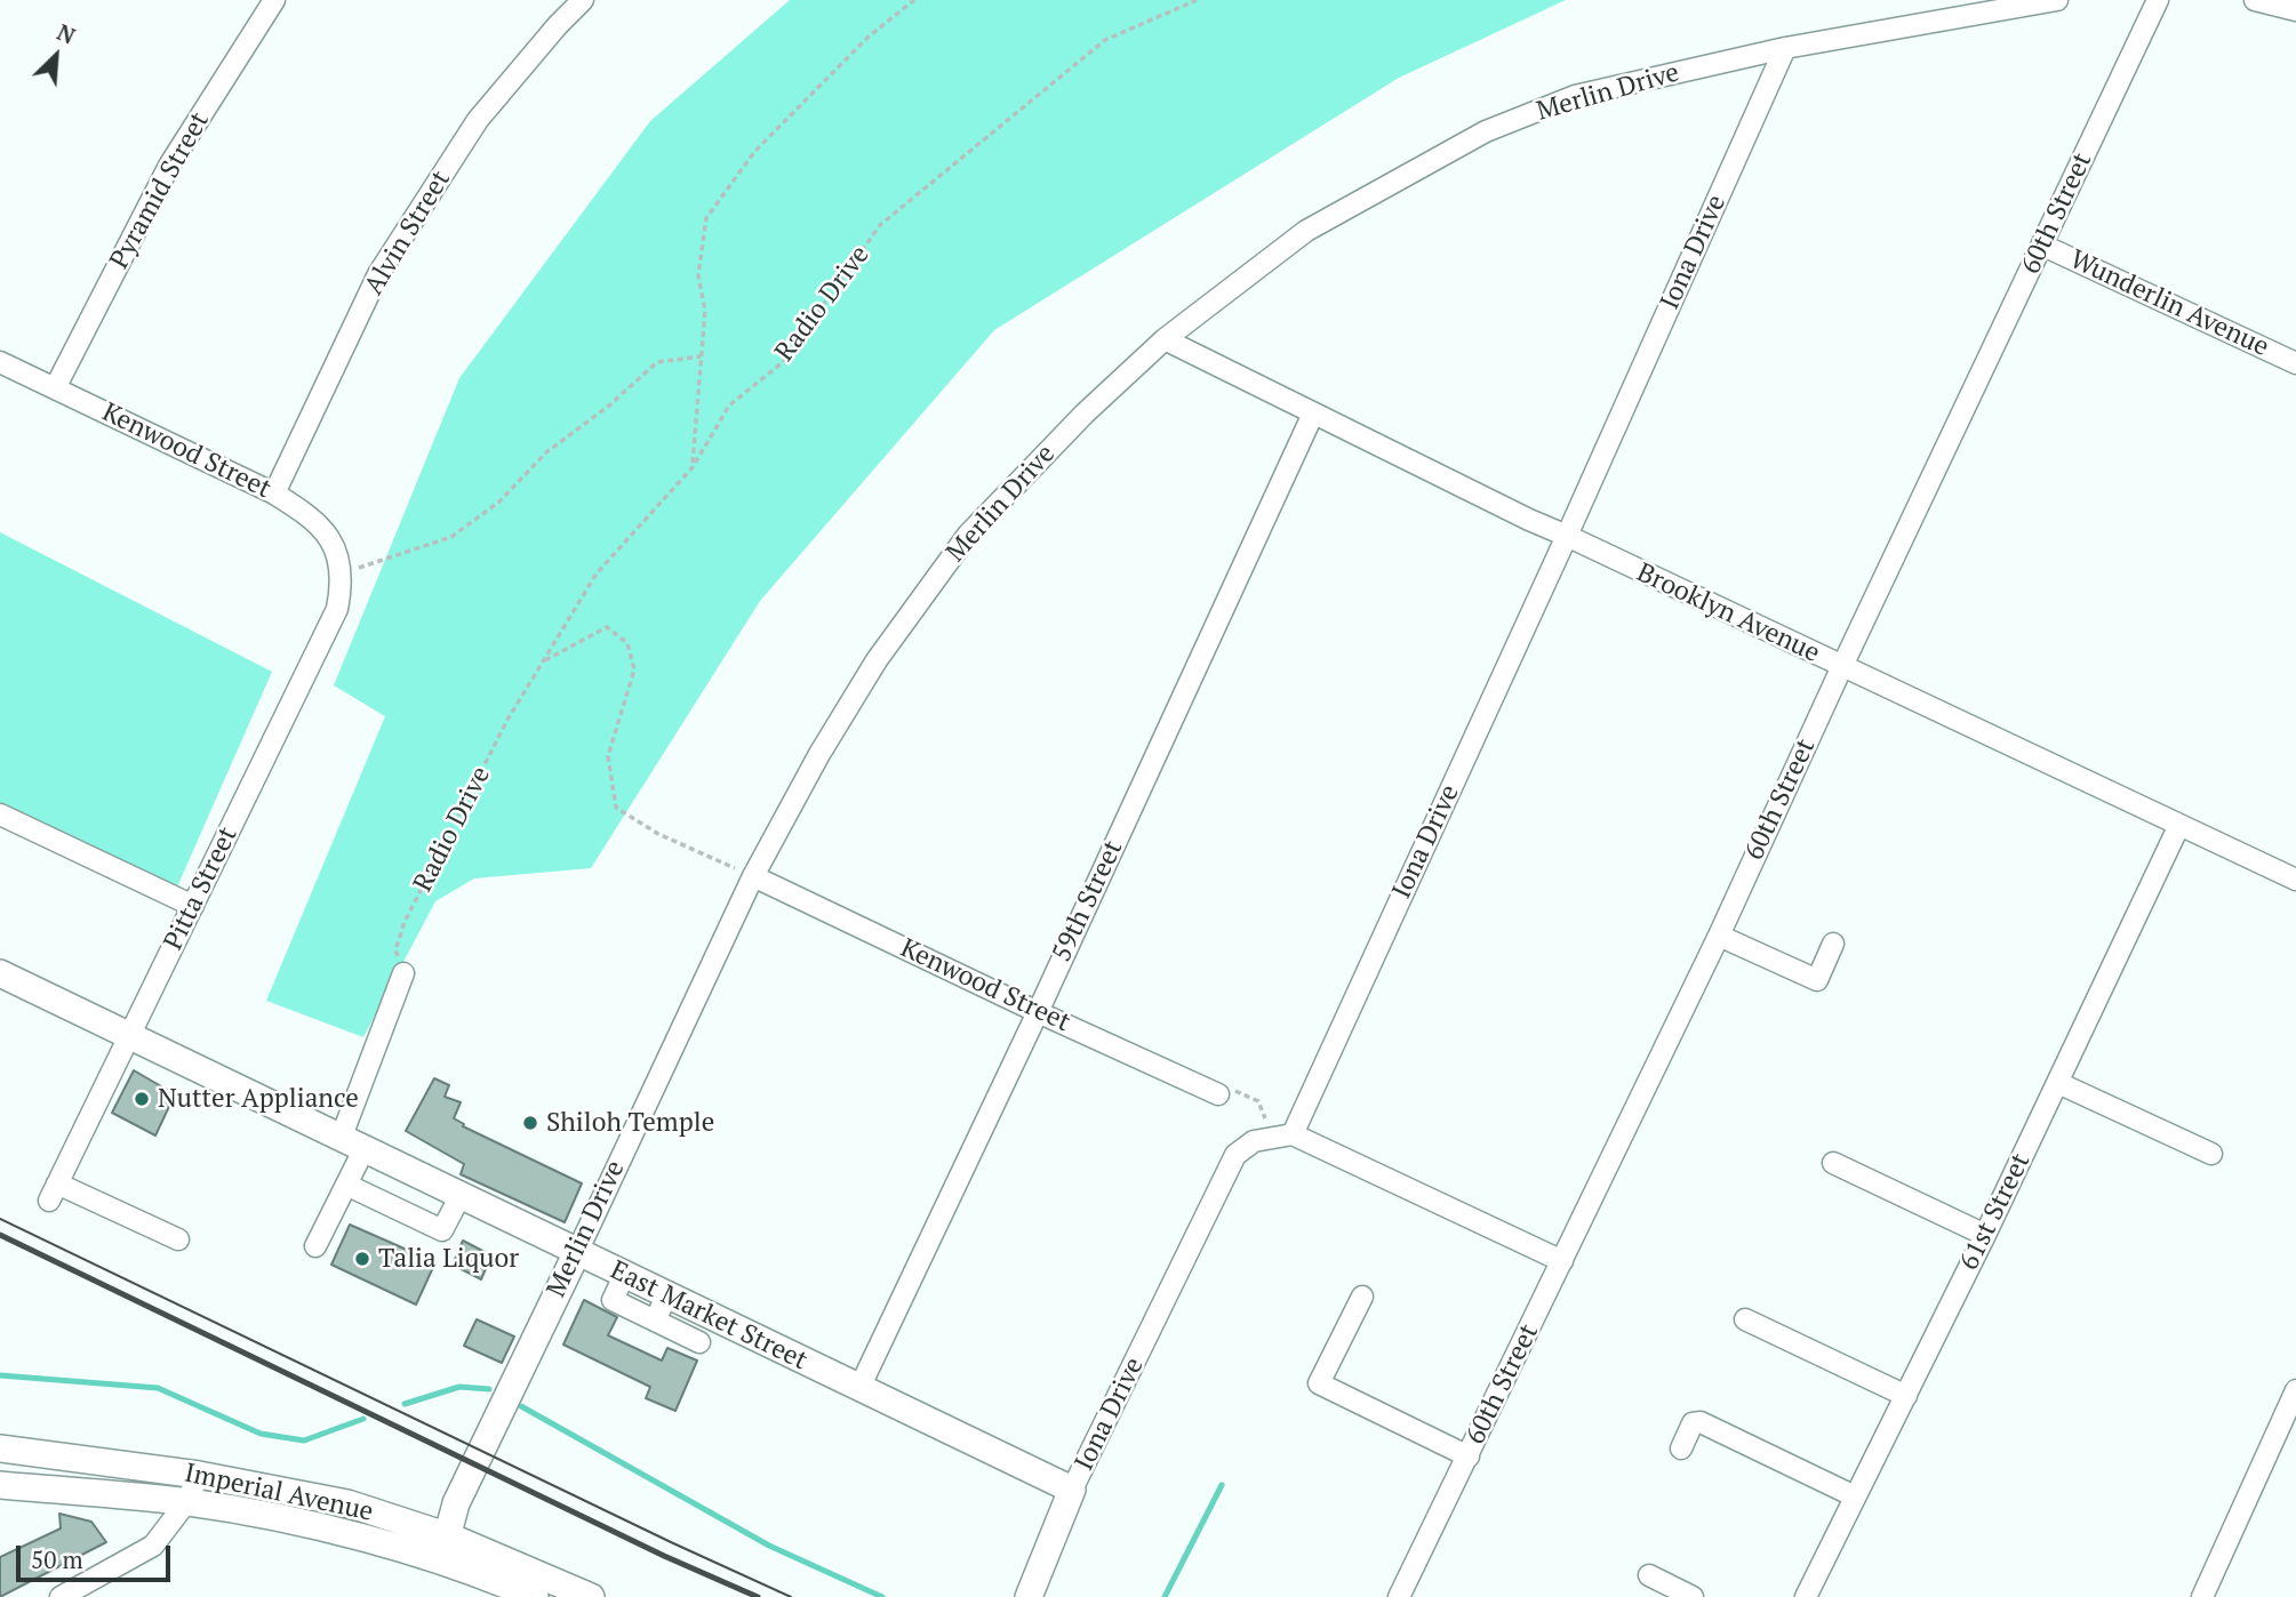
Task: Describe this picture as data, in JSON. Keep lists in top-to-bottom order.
{
  "streets": {
    "main road": [
      "Merlin Drive",
      "Iona Drive",
      "East Market Street",
      "Imperial Avenue"
    ],
    "street": [
      "Pyramid Street",
      "60th Street",
      "Alvin Street",
      "Wunderlin Avenue",
      "Kenwood Street",
      "Brooklyn Avenue",
      "Pitta Street",
      "59th Street",
      "61st Street"
    ],
    "path": ["Radio Drive"]
  },
  "crossings": [
    ["Merlin Drive", "Iona Drive"],
    ["Merlin Drive", "Kenwood Street"],
    ["Merlin Drive", "Brooklyn Avenue"],
    ["Merlin Drive", "East Market Street"],
    ["Merlin Drive", "Imperial Avenue"],
    ["Pyramid Street", "Kenwood Street"],
    ["60th Street", "Wunderlin Avenue"],
    ["60th Street", "Brooklyn Avenue"],
    ["Alvin Street", "Kenwood Street"],
    ["Iona Drive", "Brooklyn Avenue"],
    ["Iona Drive", "East Market Street"],
    ["Kenwood Street", "Pitta Street"],
    ["Kenwood Street", "59th Street"],
    ["Brooklyn Avenue", "59th Street"],
    ["Brooklyn Avenue", "61st Street"],
    ["Pitta Street", "East Market Street"],
    ["59th Street", "East Market Street"]
  ],
  "places": ["Nutter Appliance", "Shiloh Temple", "Talia Liquor"],
  "scale_bar": "50 m",
  "north": "top right"
}
